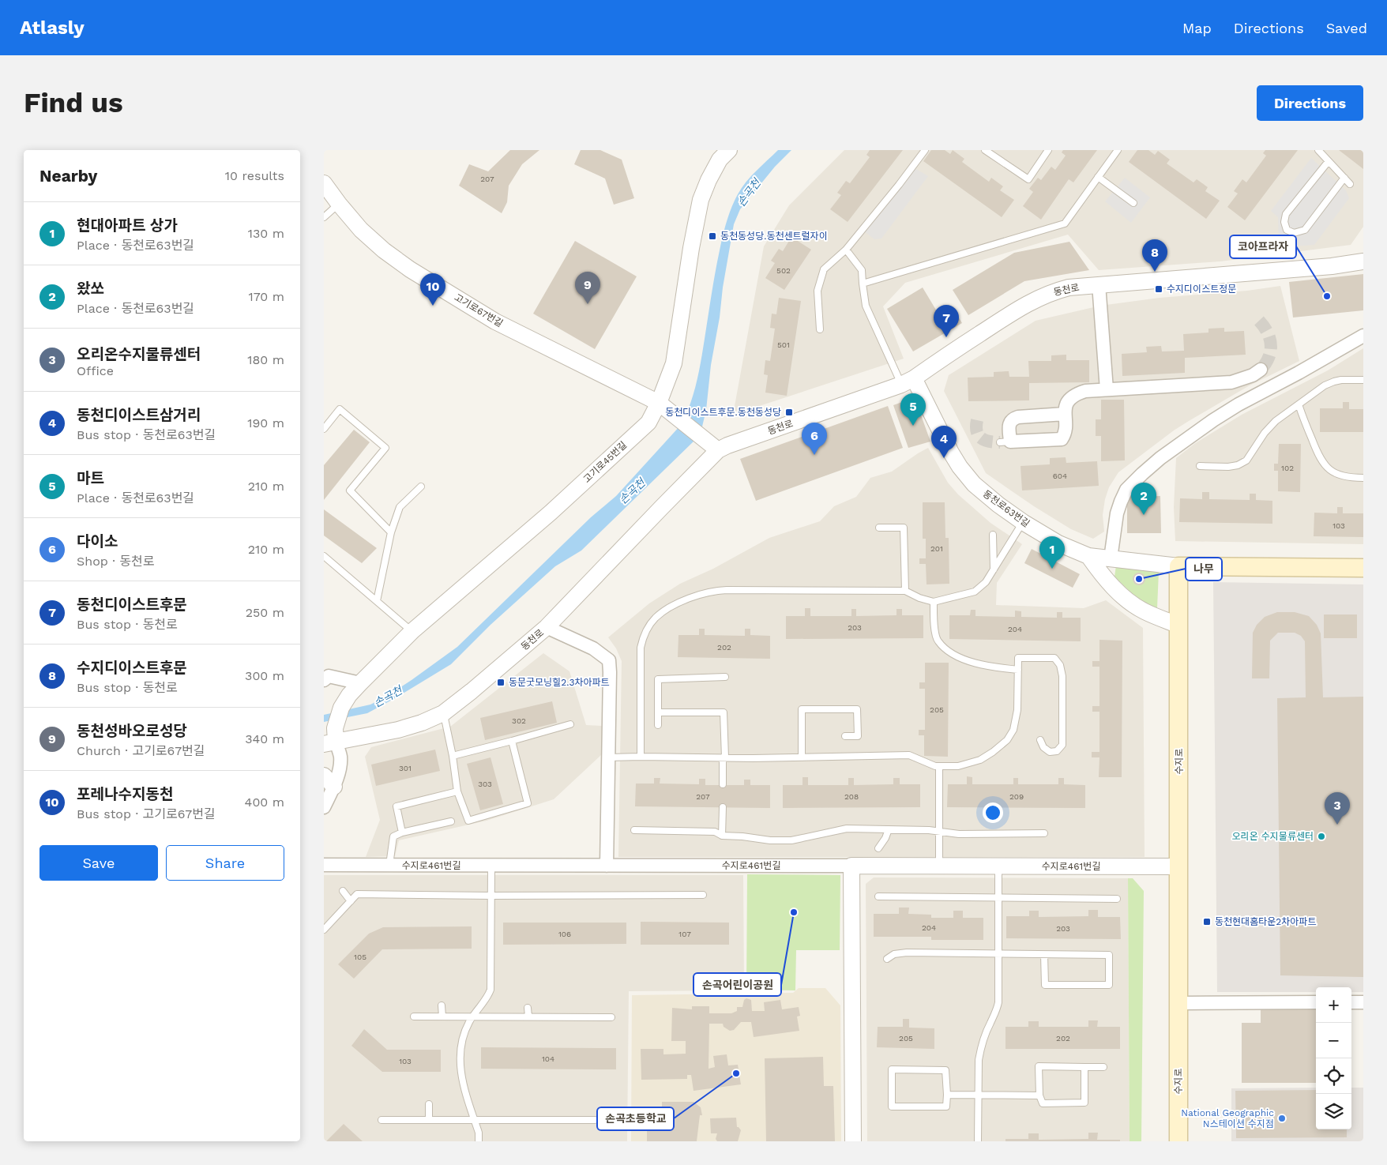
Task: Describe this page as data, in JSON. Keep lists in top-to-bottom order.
{
  "streets": {
    "main road": ["수지로"],
    "street": [
      "동천로",
      "고기로67번길",
      "고기로45번길",
      "동천로63번길",
      "수지로461번길"
    ]
  },
  "crossings": [
    ["동천로", "고기로67번길"],
    ["동천로", "고기로45번길"],
    ["동천로", "동천로63번길"],
    ["고기로67번길", "고기로45번길"],
    ["동천로63번길", "수지로"],
    ["수지로", "수지로461번길"]
  ],
  "water": ["손곡천"],
  "places": {
    "transit": [
      "동천동성당.동천센트럴자이",
      "수지디이스트정문",
      "동천디이스트후문.동천동성당",
      "동문굿모닝힐2.3차아파트",
      "동천현대홈타운2차아파트"
    ],
    "other": [
      "코아프라자",
      "나무",
      "오리온 수지물류센터",
      "손곡어린이공원",
      "손곡초등학교",
      "National Geographic N스테이션 수지점"
    ]
  },
  "house_numbers": [
    "207",
    "502",
    "501",
    "102",
    "604",
    "103",
    "201",
    "203",
    "204",
    "202",
    "205",
    "302",
    "301",
    "303",
    "207",
    "208",
    "209",
    "204",
    "203",
    "106",
    "107",
    "105",
    "205",
    "202",
    "104",
    "103"
  ],
  "page": {
    "header": "Atlasly",
    "nav": ["Map", "Directions", "Saved"],
    "buttons": [
      "Directions",
      ["Save", "Share"]
    ],
    "title": "Find us",
    "heading": ["Nearby", "10 results"],
    "list": [
      {
        "mark": "1",
        "name": "현대아파트 상가",
        "note": "Place · 동천로63번길",
        "value": "130 m"
      },
      {
        "mark": "2",
        "name": "왔쏘",
        "note": "Place · 동천로63번길",
        "value": "170 m"
      },
      {
        "mark": "3",
        "name": "오리온수지물류센터",
        "note": "Office",
        "value": "180 m"
      },
      {
        "mark": "4",
        "name": "동천디이스트삼거리",
        "note": "Bus stop · 동천로63번길",
        "value": "190 m"
      },
      {
        "mark": "5",
        "name": "마트",
        "note": "Place · 동천로63번길",
        "value": "210 m"
      },
      {
        "mark": "6",
        "name": "다이소",
        "note": "Shop · 동천로",
        "value": "210 m"
      },
      {
        "mark": "7",
        "name": "동천디이스트후문",
        "note": "Bus stop · 동천로",
        "value": "250 m"
      },
      {
        "mark": "8",
        "name": "수지디이스트후문",
        "note": "Bus stop · 동천로",
        "value": "300 m"
      },
      {
        "mark": "9",
        "name": "동천성바오로성당",
        "note": "Church · 고기로67번길",
        "value": "340 m"
      },
      {
        "mark": "10",
        "name": "포레나수지동천",
        "note": "Bus stop · 고기로67번길",
        "value": "400 m"
      }
    ],
    "pins": [
      "8",
      "9",
      "10",
      "7",
      "5",
      "6",
      "4",
      "2",
      "1",
      "3"
    ],
    "map_buttons": ["+", "−"]
  }
}
